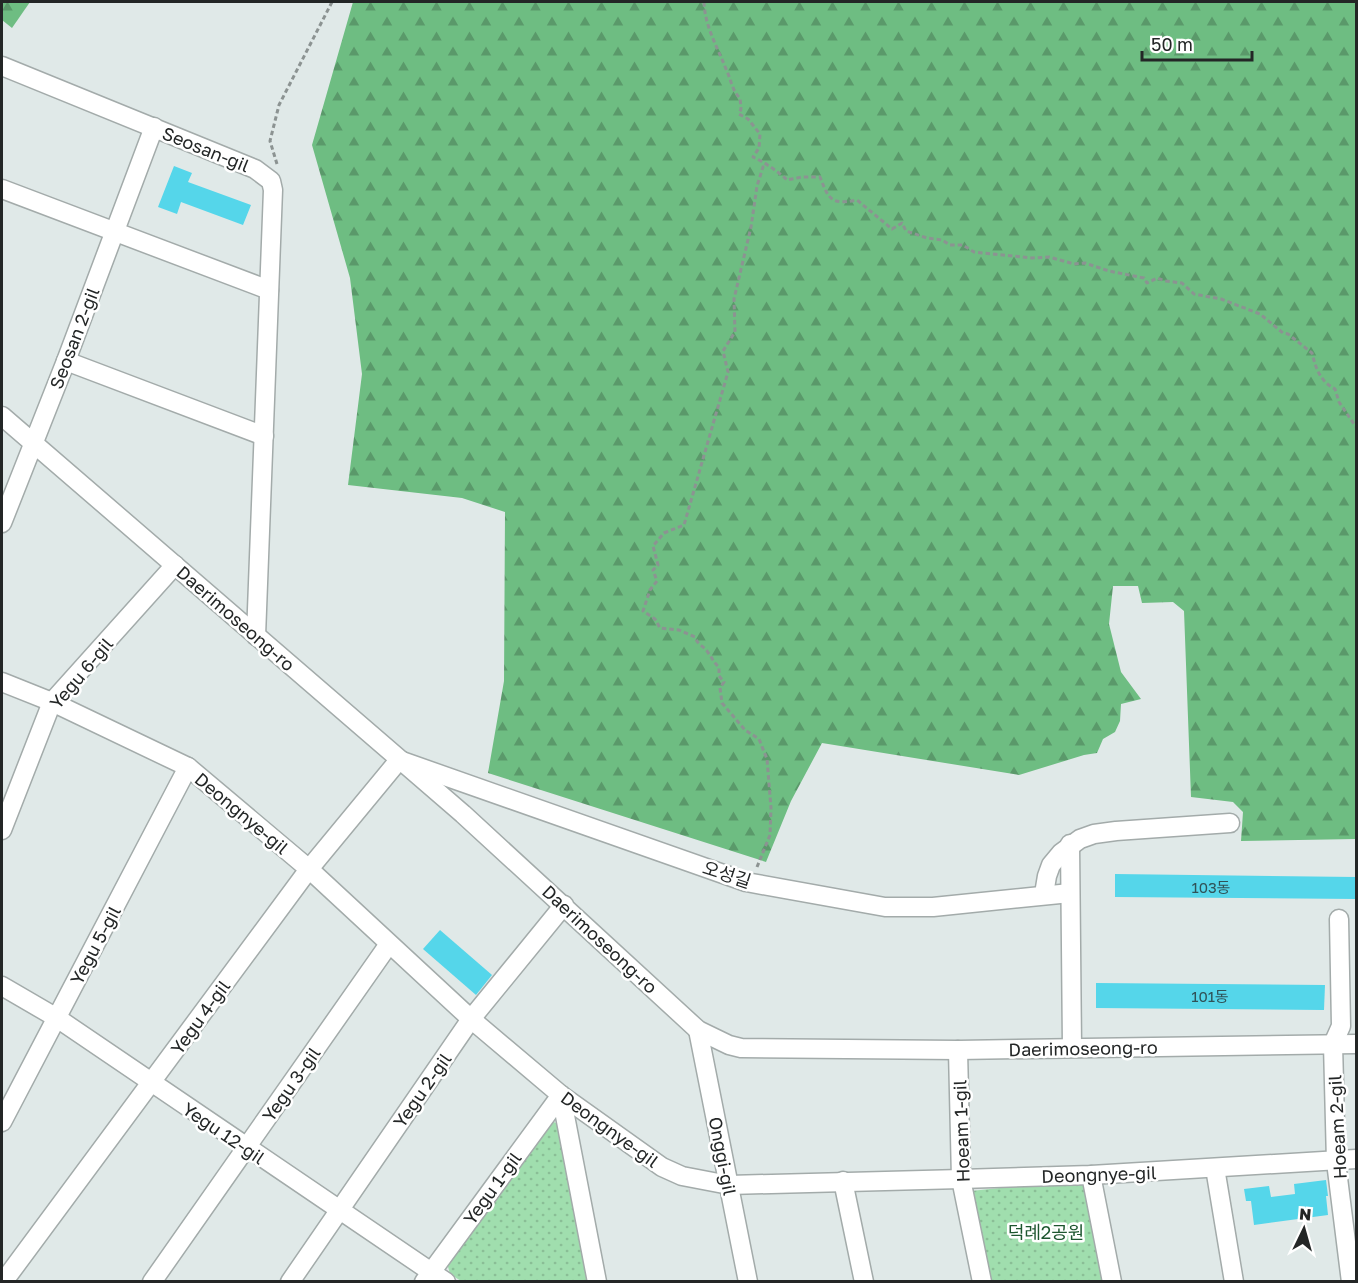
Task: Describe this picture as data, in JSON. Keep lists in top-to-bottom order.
{
  "streets": {
    "street": [
      "Seosan-gil",
      "Seosan 2-gil",
      "Daerimoseong-ro",
      "Yegu 6-gil",
      "Deongnye-gil",
      "오성길",
      "Yegu 5-gil",
      "Yegu 4-gil",
      "Yegu 3-gil",
      "Yegu 2-gil",
      "Hoeam 2-gil",
      "Hoeam 1-gil",
      "Yegu 12-gil",
      "Onggi-gil",
      "Yegu 1-gil"
    ]
  },
  "crossings": [
    ["Seosan-gil", "Seosan 2-gil"],
    ["Seosan-gil", "Daerimoseong-ro"],
    ["Seosan 2-gil", "Daerimoseong-ro"],
    ["Daerimoseong-ro", "Yegu 6-gil"],
    ["Daerimoseong-ro", "오성길"],
    ["Daerimoseong-ro", "Yegu 4-gil"],
    ["Daerimoseong-ro", "Yegu 2-gil"],
    ["Daerimoseong-ro", "Hoeam 2-gil"],
    ["Daerimoseong-ro", "Hoeam 1-gil"],
    ["Daerimoseong-ro", "Onggi-gil"],
    ["Yegu 6-gil", "Deongnye-gil"],
    ["Deongnye-gil", "Yegu 5-gil"],
    ["Deongnye-gil", "Yegu 4-gil"],
    ["Deongnye-gil", "Yegu 3-gil"],
    ["Deongnye-gil", "Yegu 2-gil"],
    ["Deongnye-gil", "Hoeam 2-gil"],
    ["Deongnye-gil", "Hoeam 1-gil"],
    ["Deongnye-gil", "Onggi-gil"],
    ["Deongnye-gil", "Yegu 1-gil"],
    ["오성길", "Yegu 4-gil"],
    ["Yegu 5-gil", "Yegu 12-gil"],
    ["Yegu 4-gil", "Yegu 12-gil"],
    ["Yegu 3-gil", "Yegu 12-gil"],
    ["Yegu 2-gil", "Yegu 12-gil"],
    ["Yegu 12-gil", "Yegu 1-gil"]
  ],
  "parks": ["덕례2공원"],
  "house_numbers": ["103동", "101동"],
  "scale_bar": "50 m",
  "north": "top"
}
